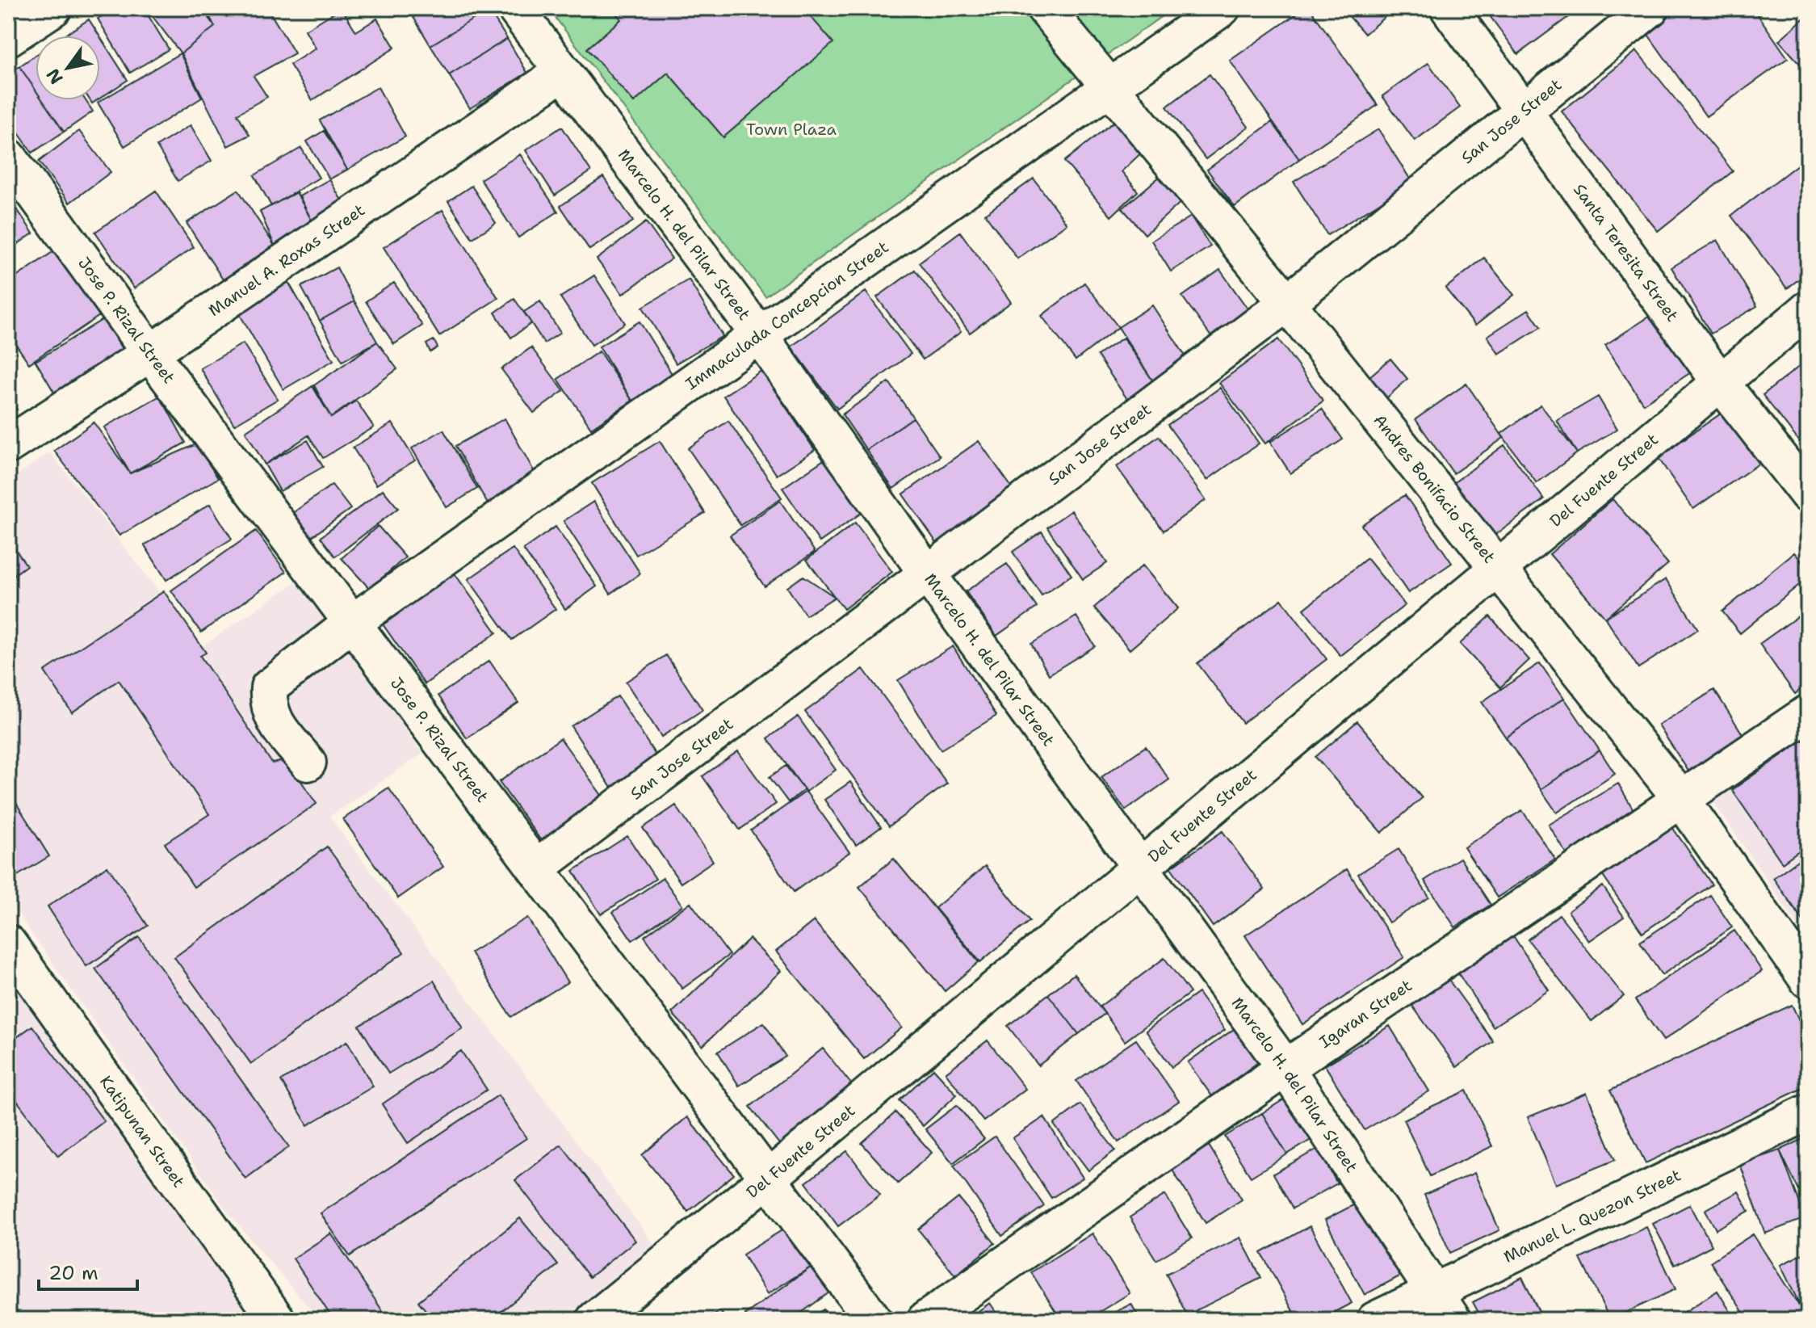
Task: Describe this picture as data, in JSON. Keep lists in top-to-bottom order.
{
  "streets": {
    "street": [
      "San Jose Street",
      "Marcelo H. del Pilar Street",
      "Santa Teresita Street",
      "Manuel A. Roxas Street",
      "Immaculada Concepcion Street",
      "Jose P. Rizal Street",
      "Del Fuente Street",
      "Andres Bonifacio Street",
      "Igaran Street",
      "Katipunan Street",
      "Manuel L. Quezon Street"
    ]
  },
  "crossings": [
    ["San Jose Street", "Marcelo H. del Pilar Street"],
    ["San Jose Street", "Santa Teresita Street"],
    ["San Jose Street", "Jose P. Rizal Street"],
    ["San Jose Street", "Andres Bonifacio Street"],
    ["Marcelo H. del Pilar Street", "Manuel A. Roxas Street"],
    ["Marcelo H. del Pilar Street", "Immaculada Concepcion Street"],
    ["Marcelo H. del Pilar Street", "Del Fuente Street"],
    ["Marcelo H. del Pilar Street", "Igaran Street"],
    ["Marcelo H. del Pilar Street", "Manuel L. Quezon Street"],
    ["Santa Teresita Street", "Del Fuente Street"],
    ["Manuel A. Roxas Street", "Jose P. Rizal Street"],
    ["Immaculada Concepcion Street", "Jose P. Rizal Street"],
    ["Immaculada Concepcion Street", "Andres Bonifacio Street"],
    ["Jose P. Rizal Street", "Del Fuente Street"],
    ["Del Fuente Street", "Andres Bonifacio Street"],
    ["Andres Bonifacio Street", "Igaran Street"]
  ],
  "parks": ["Town Plaza"],
  "scale_bar": "20 m",
  "north": "bottom left"
}
